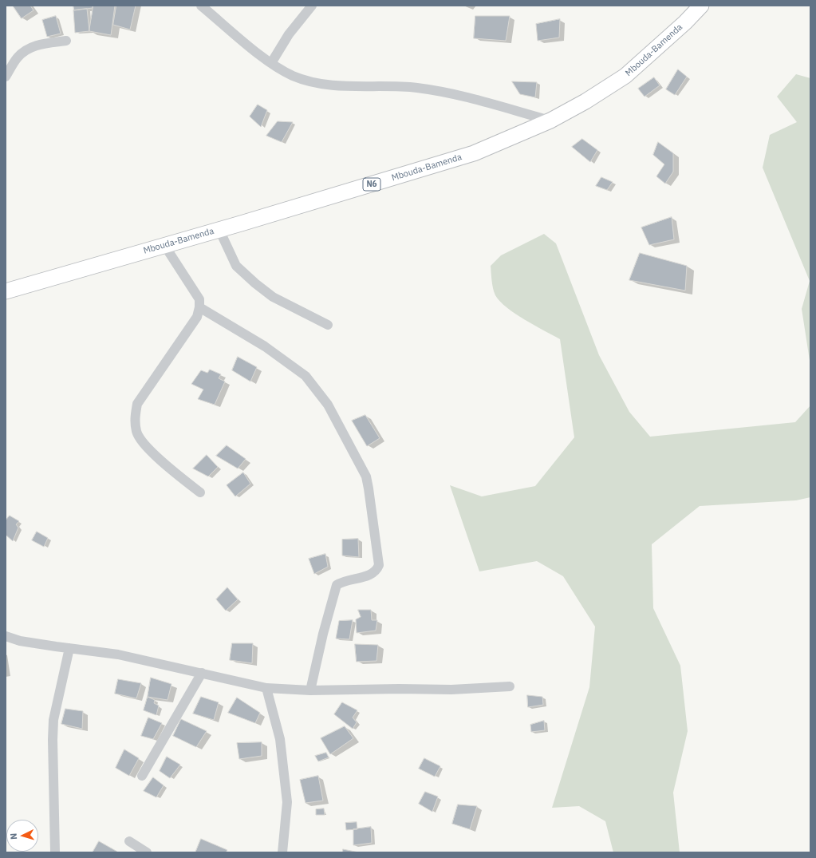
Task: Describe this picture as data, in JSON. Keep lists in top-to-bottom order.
{
  "streets": {
    "highway": ["Mbouda-Bamenda", "N6"]
  },
  "north": "left"
}
